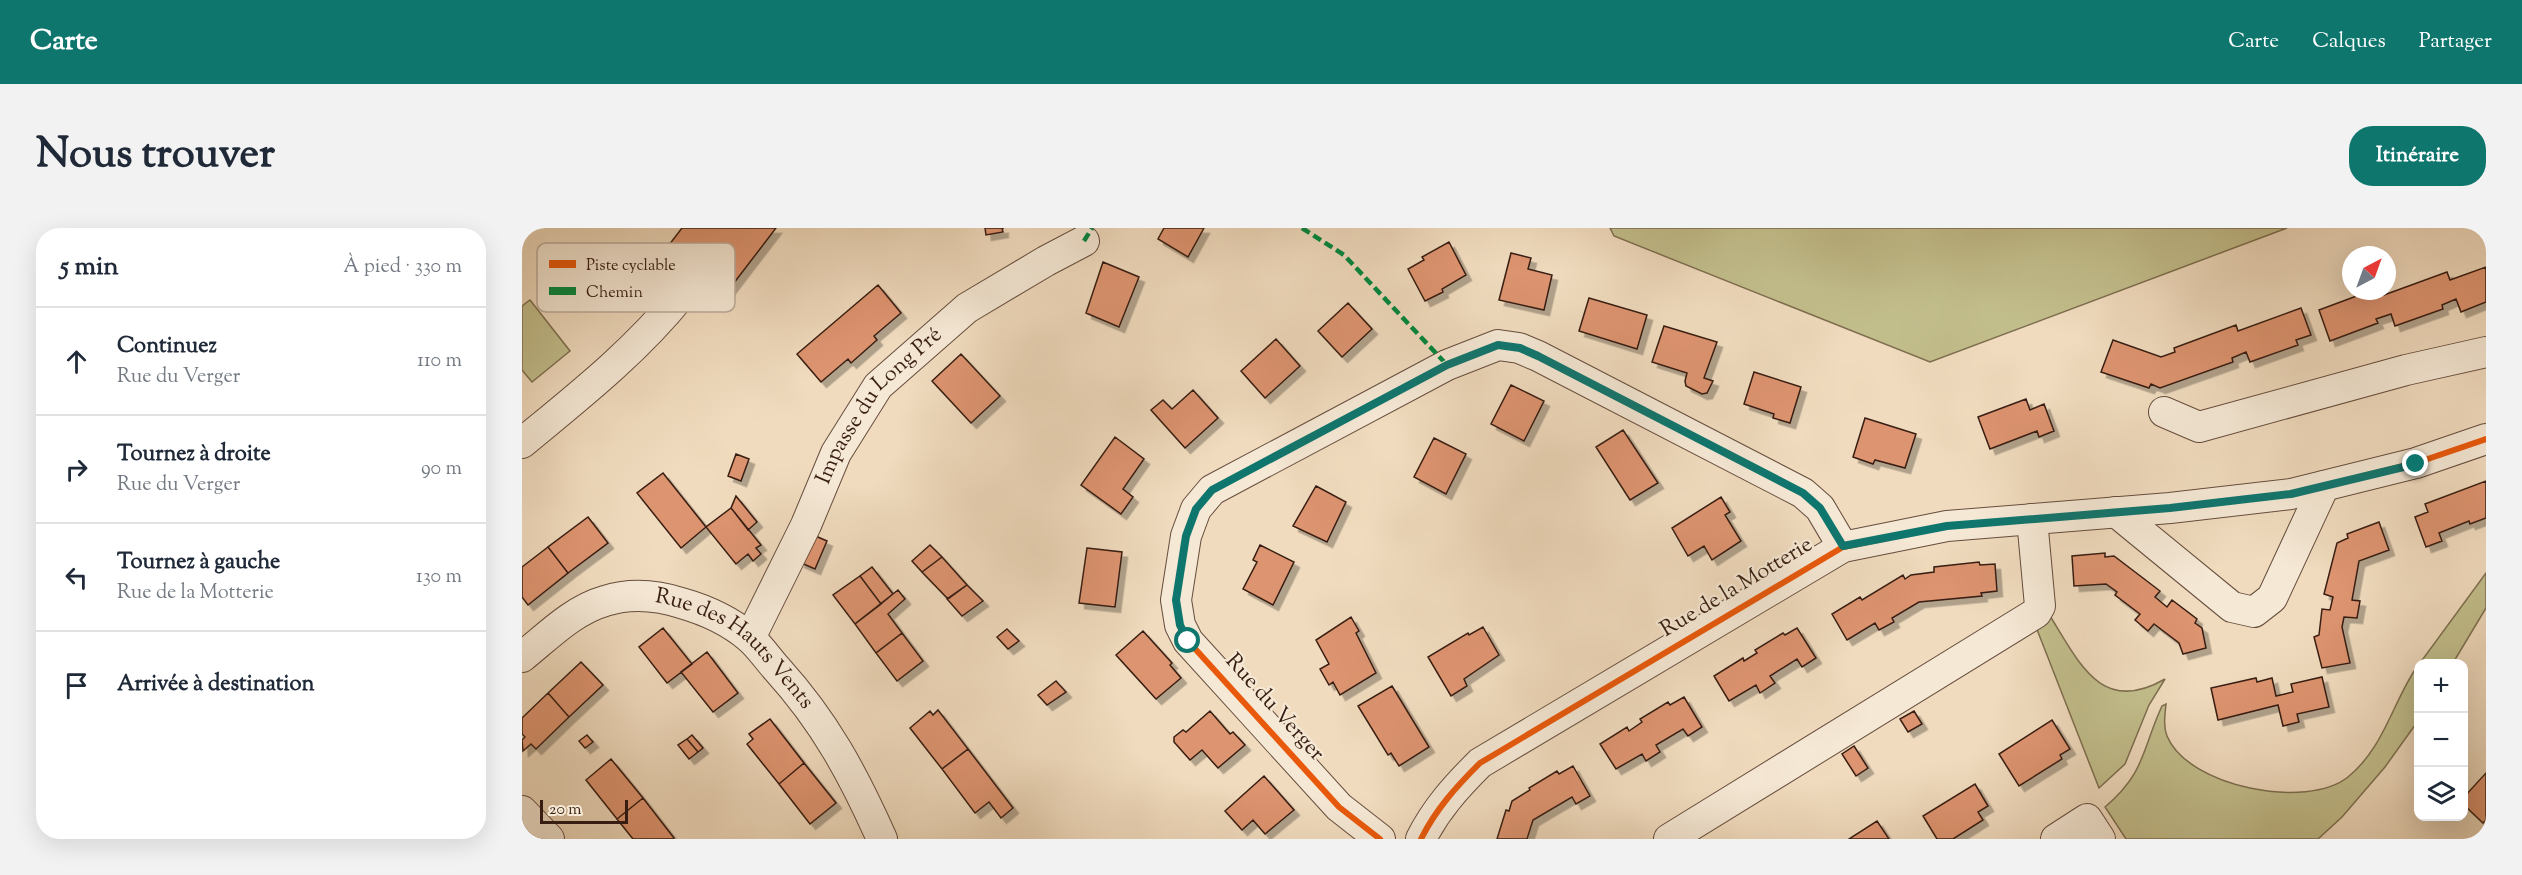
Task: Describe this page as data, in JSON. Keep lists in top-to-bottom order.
{
  "streets": {
    "street": [
      "Impasse du Long Pré",
      "Rue de la Motterie",
      "Rue des Hauts Vents",
      "Rue du Verger"
    ]
  },
  "crossings": [
    ["Impasse du Long Pré", "Rue des Hauts Vents"],
    ["Rue de la Motterie", "Rue du Verger"]
  ],
  "legend": ["Piste cyclable", "Chemin"],
  "scale_bar": "20 m",
  "north": "top right",
  "page": {
    "header": "Carte",
    "nav": ["Carte", "Calques", "Partager"],
    "title": "Nous trouver",
    "buttons": "Itinéraire",
    "heading": ["5 min", "À pied · 330 m"],
    "list": [
      ["Continuez", "Rue du Verger", "110 m"],
      ["Tournez à droite", "Rue du Verger", "90 m"],
      ["Tournez à gauche", "Rue de la Motterie", "130 m"],
      "Arrivée à destination"
    ],
    "map_buttons": ["+", "−"],
    "scale": "20 m"
  }
}
